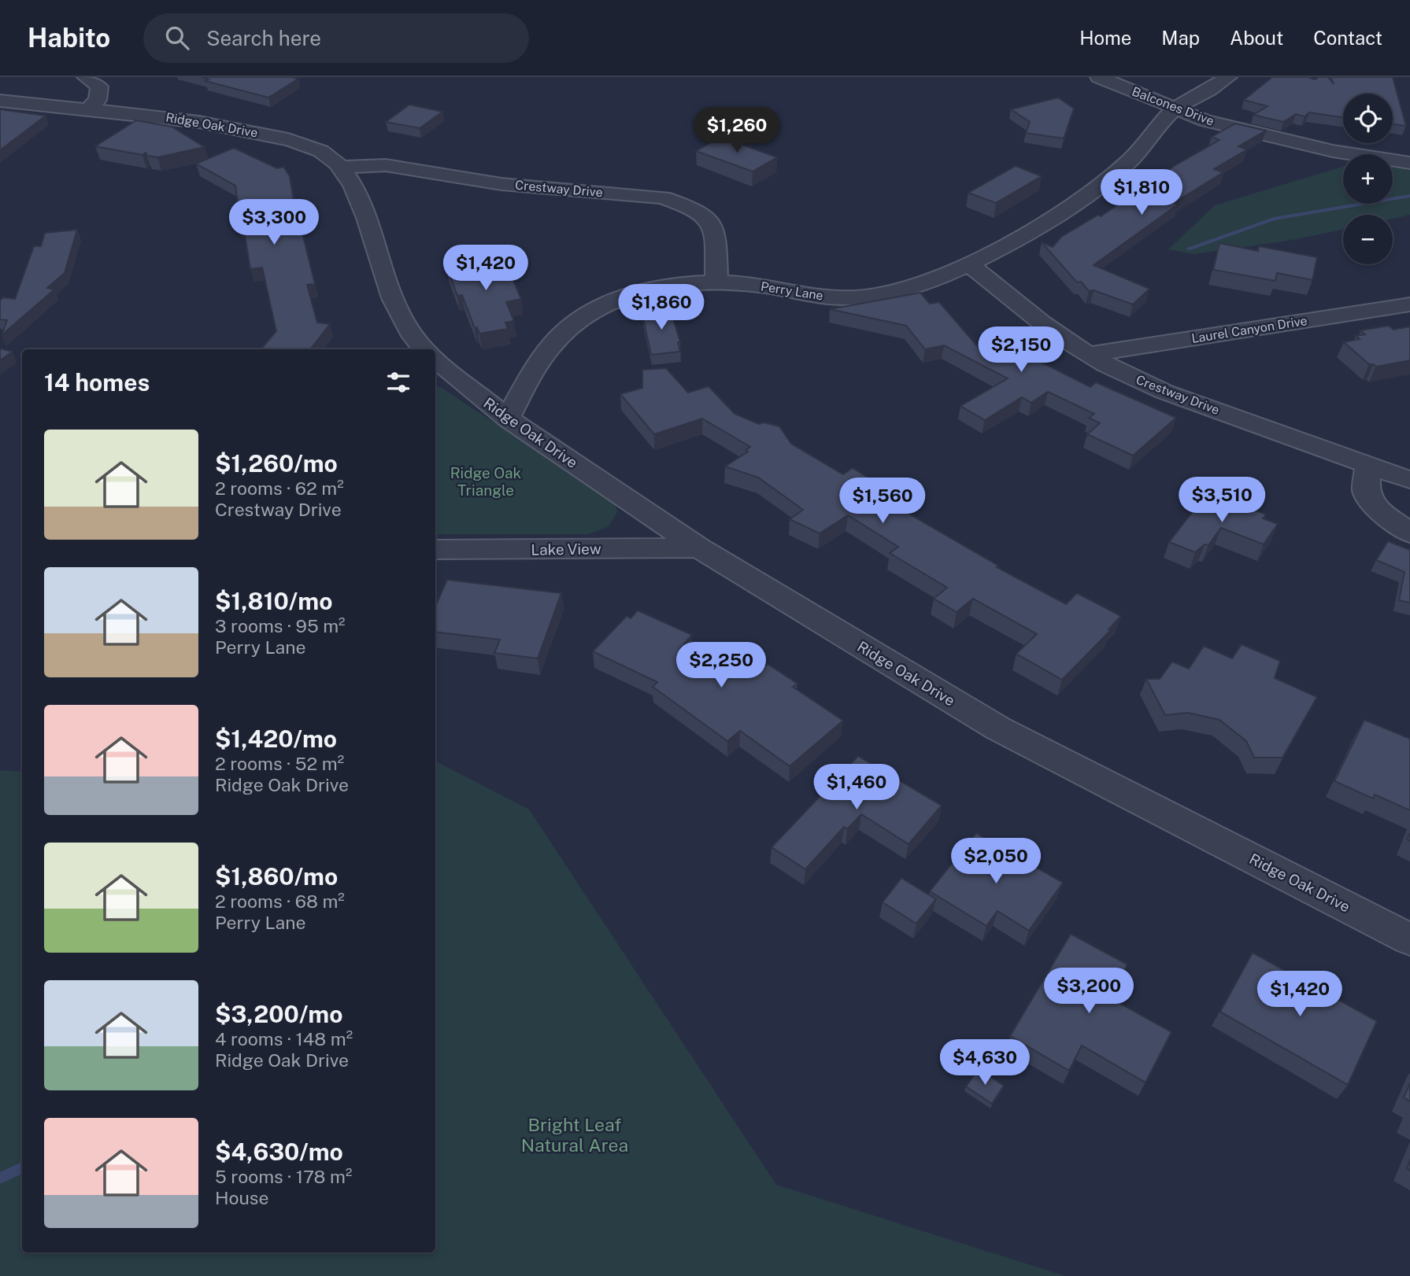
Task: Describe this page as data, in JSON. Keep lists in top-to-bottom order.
{
  "streets": {
    "street": [
      "Balcones Drive",
      "Ridge Oak Drive",
      "Crestway Drive",
      "Perry Lane",
      "Laurel Canyon Drive",
      "Lake View"
    ]
  },
  "crossings": [
    ["Balcones Drive", "Perry Lane"],
    ["Ridge Oak Drive", "Crestway Drive"],
    ["Ridge Oak Drive", "Perry Lane"],
    ["Ridge Oak Drive", "Lake View"],
    ["Crestway Drive", "Perry Lane"],
    ["Crestway Drive", "Laurel Canyon Drive"]
  ],
  "parks": ["Ridge Oak Triangle", "Bright Leaf Natural Area"],
  "page": {
    "header": "Habito",
    "search": "Search here",
    "nav": [
      "Home",
      "Map",
      "About",
      "Contact"
    ],
    "map_buttons": ["+", "−"],
    "price": [
      "$1,260",
      "$1,810",
      "$3,300",
      "$1,420",
      "$1,860",
      "$2,150",
      "$3,510",
      "$1,560",
      "$2,250",
      "$1,460",
      "$2,050",
      "$3,200",
      "$1,420",
      "$4,630"
    ],
    "heading": "14 homes",
    "list": [
      {
        "name": "$1,260/mo",
        "note": "2 rooms · 62 m² · Crestway Drive"
      },
      {
        "name": "$1,810/mo",
        "note": "3 rooms · 95 m² · Perry Lane"
      },
      {
        "name": "$1,420/mo",
        "note": "2 rooms · 52 m² · Ridge Oak Drive"
      },
      {
        "name": "$1,860/mo",
        "note": "2 rooms · 68 m² · Perry Lane"
      },
      {
        "name": "$3,200/mo",
        "note": "4 rooms · 148 m² · Ridge Oak Drive"
      },
      {
        "name": "$4,630/mo",
        "note": "5 rooms · 178 m² · House"
      }
    ]
  }
}
